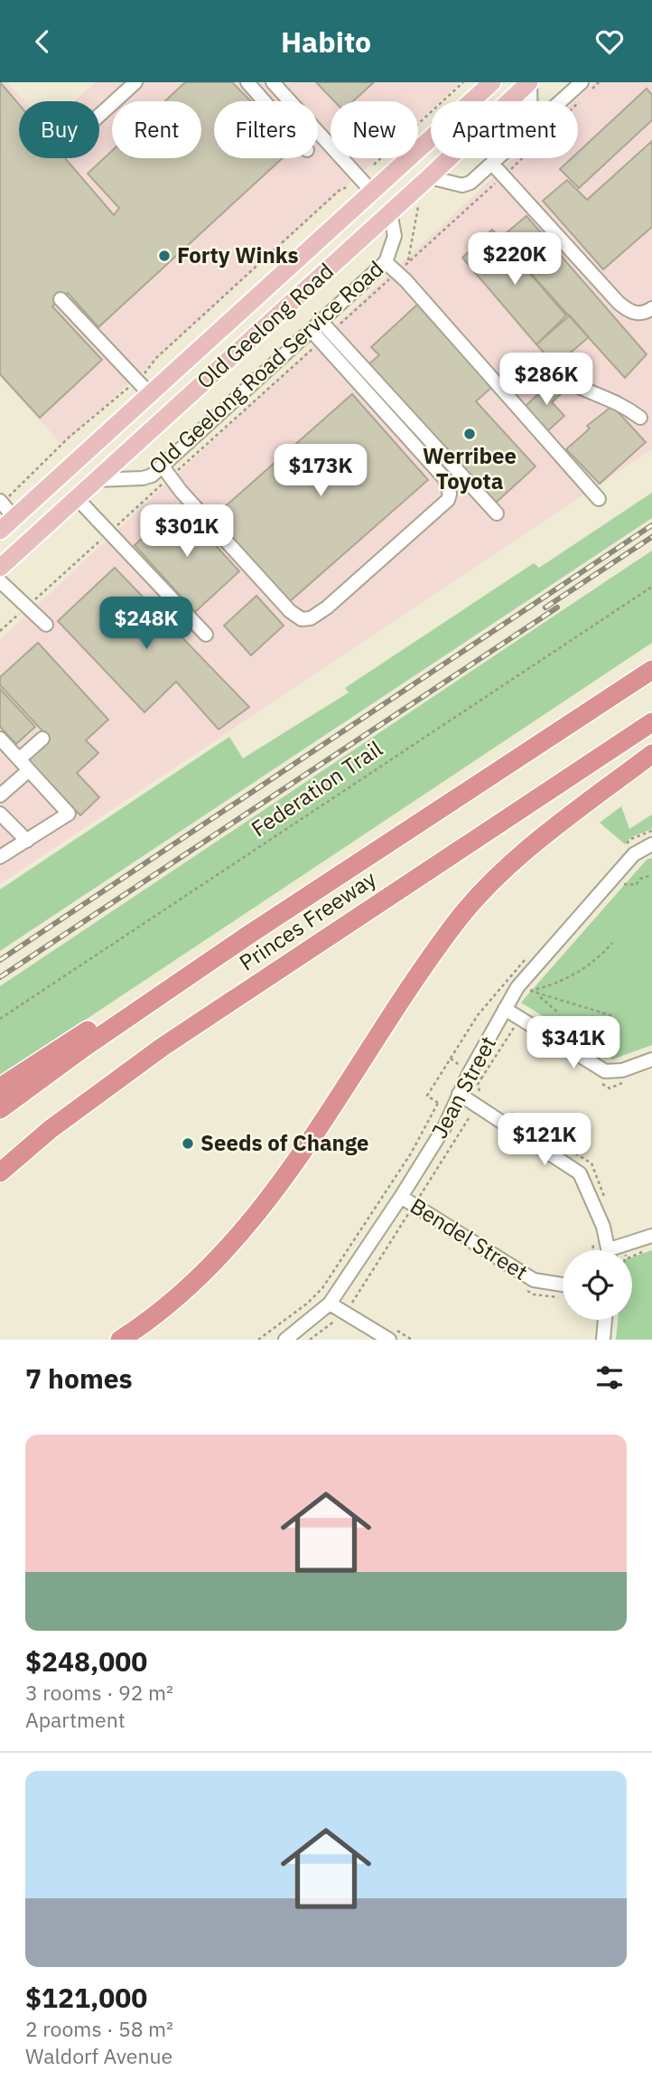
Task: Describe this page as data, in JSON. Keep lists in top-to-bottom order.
{
  "streets": {
    "highway": ["Princes Freeway"],
    "main road": ["Old Geelong Road"],
    "street": ["Old Geelong Road Service Road", "Jean Street", "Bendel Street"],
    "path": ["Federation Trail"]
  },
  "crossings": [
    ["Old Geelong Road", "Old Geelong Road Service Road"],
    ["Jean Street", "Bendel Street"]
  ],
  "places": ["Forty Winks", "Werribee Toyota", "Seeds of Change"],
  "page": {
    "header": "Habito",
    "chip": [
      "Buy",
      "Rent",
      "Filters",
      "New",
      "Apartment"
    ],
    "price": [
      "$220K",
      "$286K",
      "$173K",
      "$301K",
      "$248K",
      "$341K",
      "$121K"
    ],
    "heading": "7 homes",
    "list": [
      {
        "name": "$248,000",
        "note": "3 rooms · 92 m² · Apartment"
      },
      {
        "name": "$121,000",
        "note": "2 rooms · 58 m² · Waldorf Avenue"
      }
    ]
  }
}
